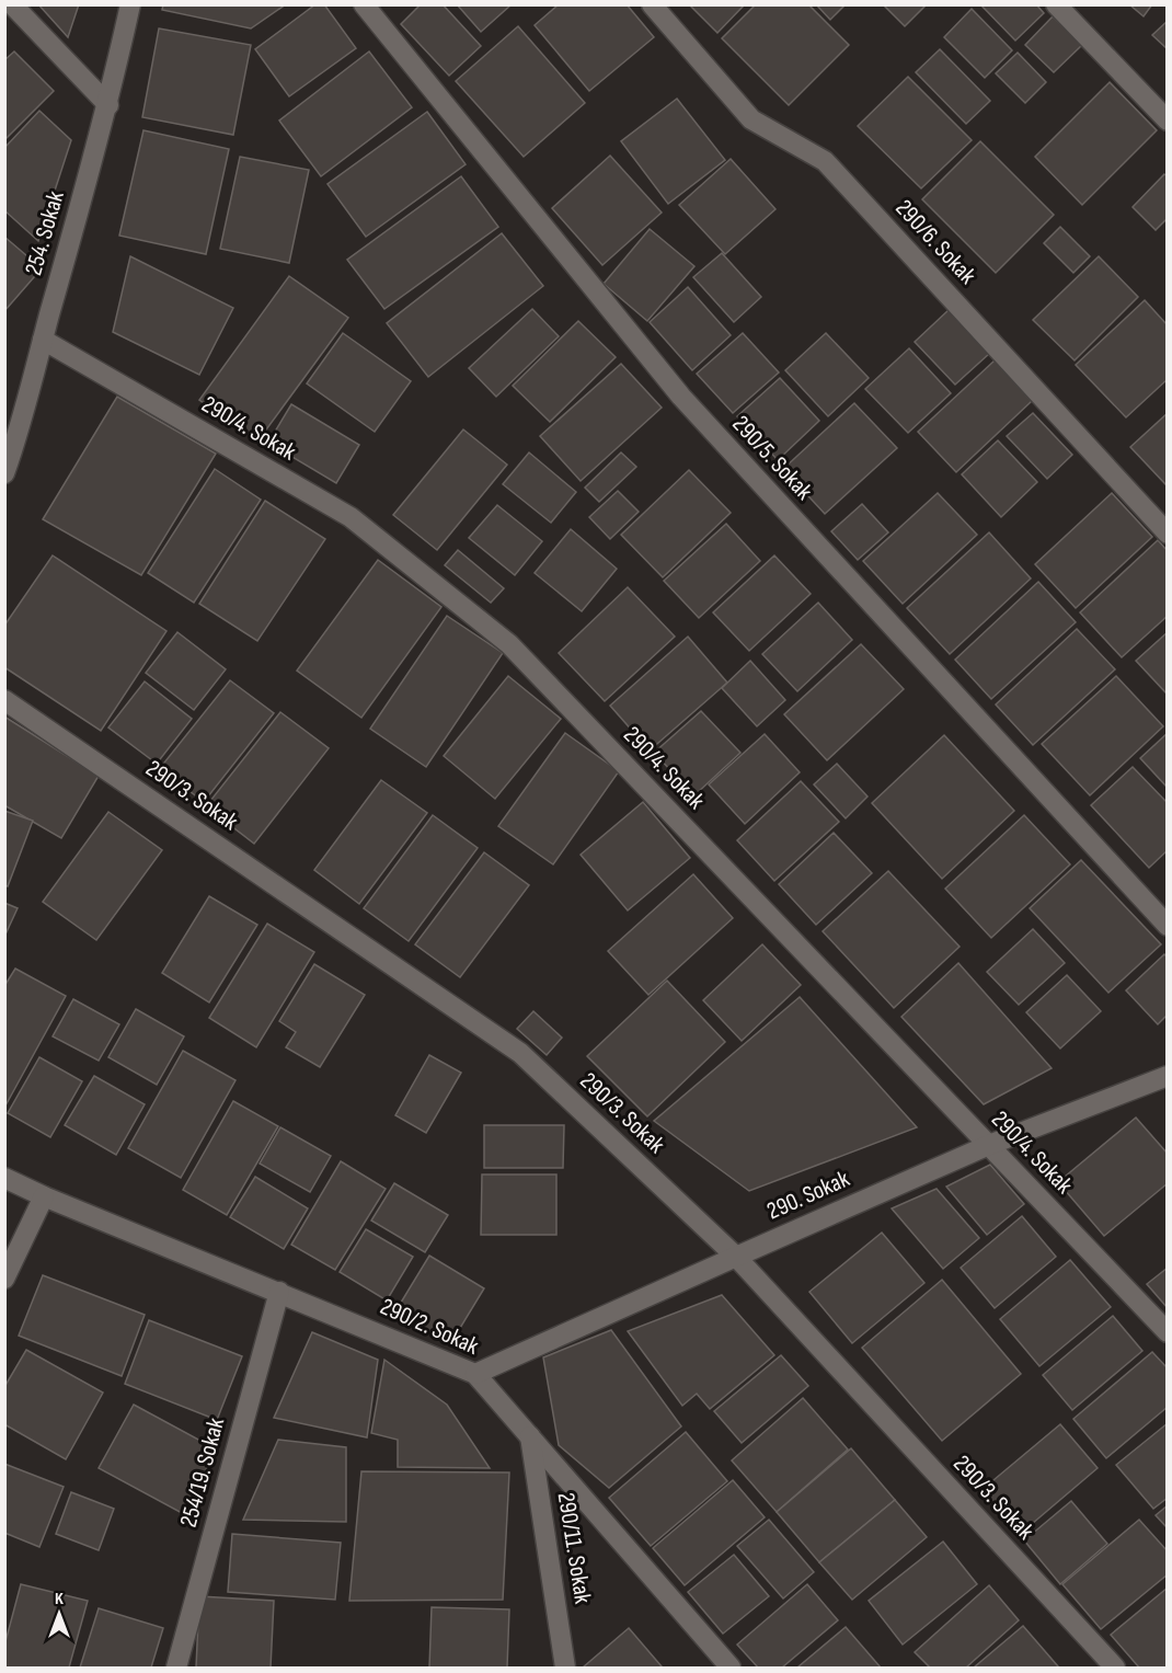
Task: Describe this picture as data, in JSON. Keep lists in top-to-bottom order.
{
  "streets": {
    "street": [
      "254. Sokak",
      "290/6. Sokak",
      "290/4. Sokak",
      "290/5. Sokak",
      "290/3. Sokak",
      "290. Sokak",
      "290/2. Sokak",
      "254/19. Sokak",
      "290/11. Sokak"
    ]
  },
  "crossings": [
    ["254. Sokak", "290/4. Sokak"],
    ["290/4. Sokak", "290. Sokak"],
    ["290/3. Sokak", "290. Sokak"],
    ["290. Sokak", "290/2. Sokak"],
    ["290/2. Sokak", "254/19. Sokak"],
    ["290/2. Sokak", "290/11. Sokak"]
  ],
  "north": "top"
}
